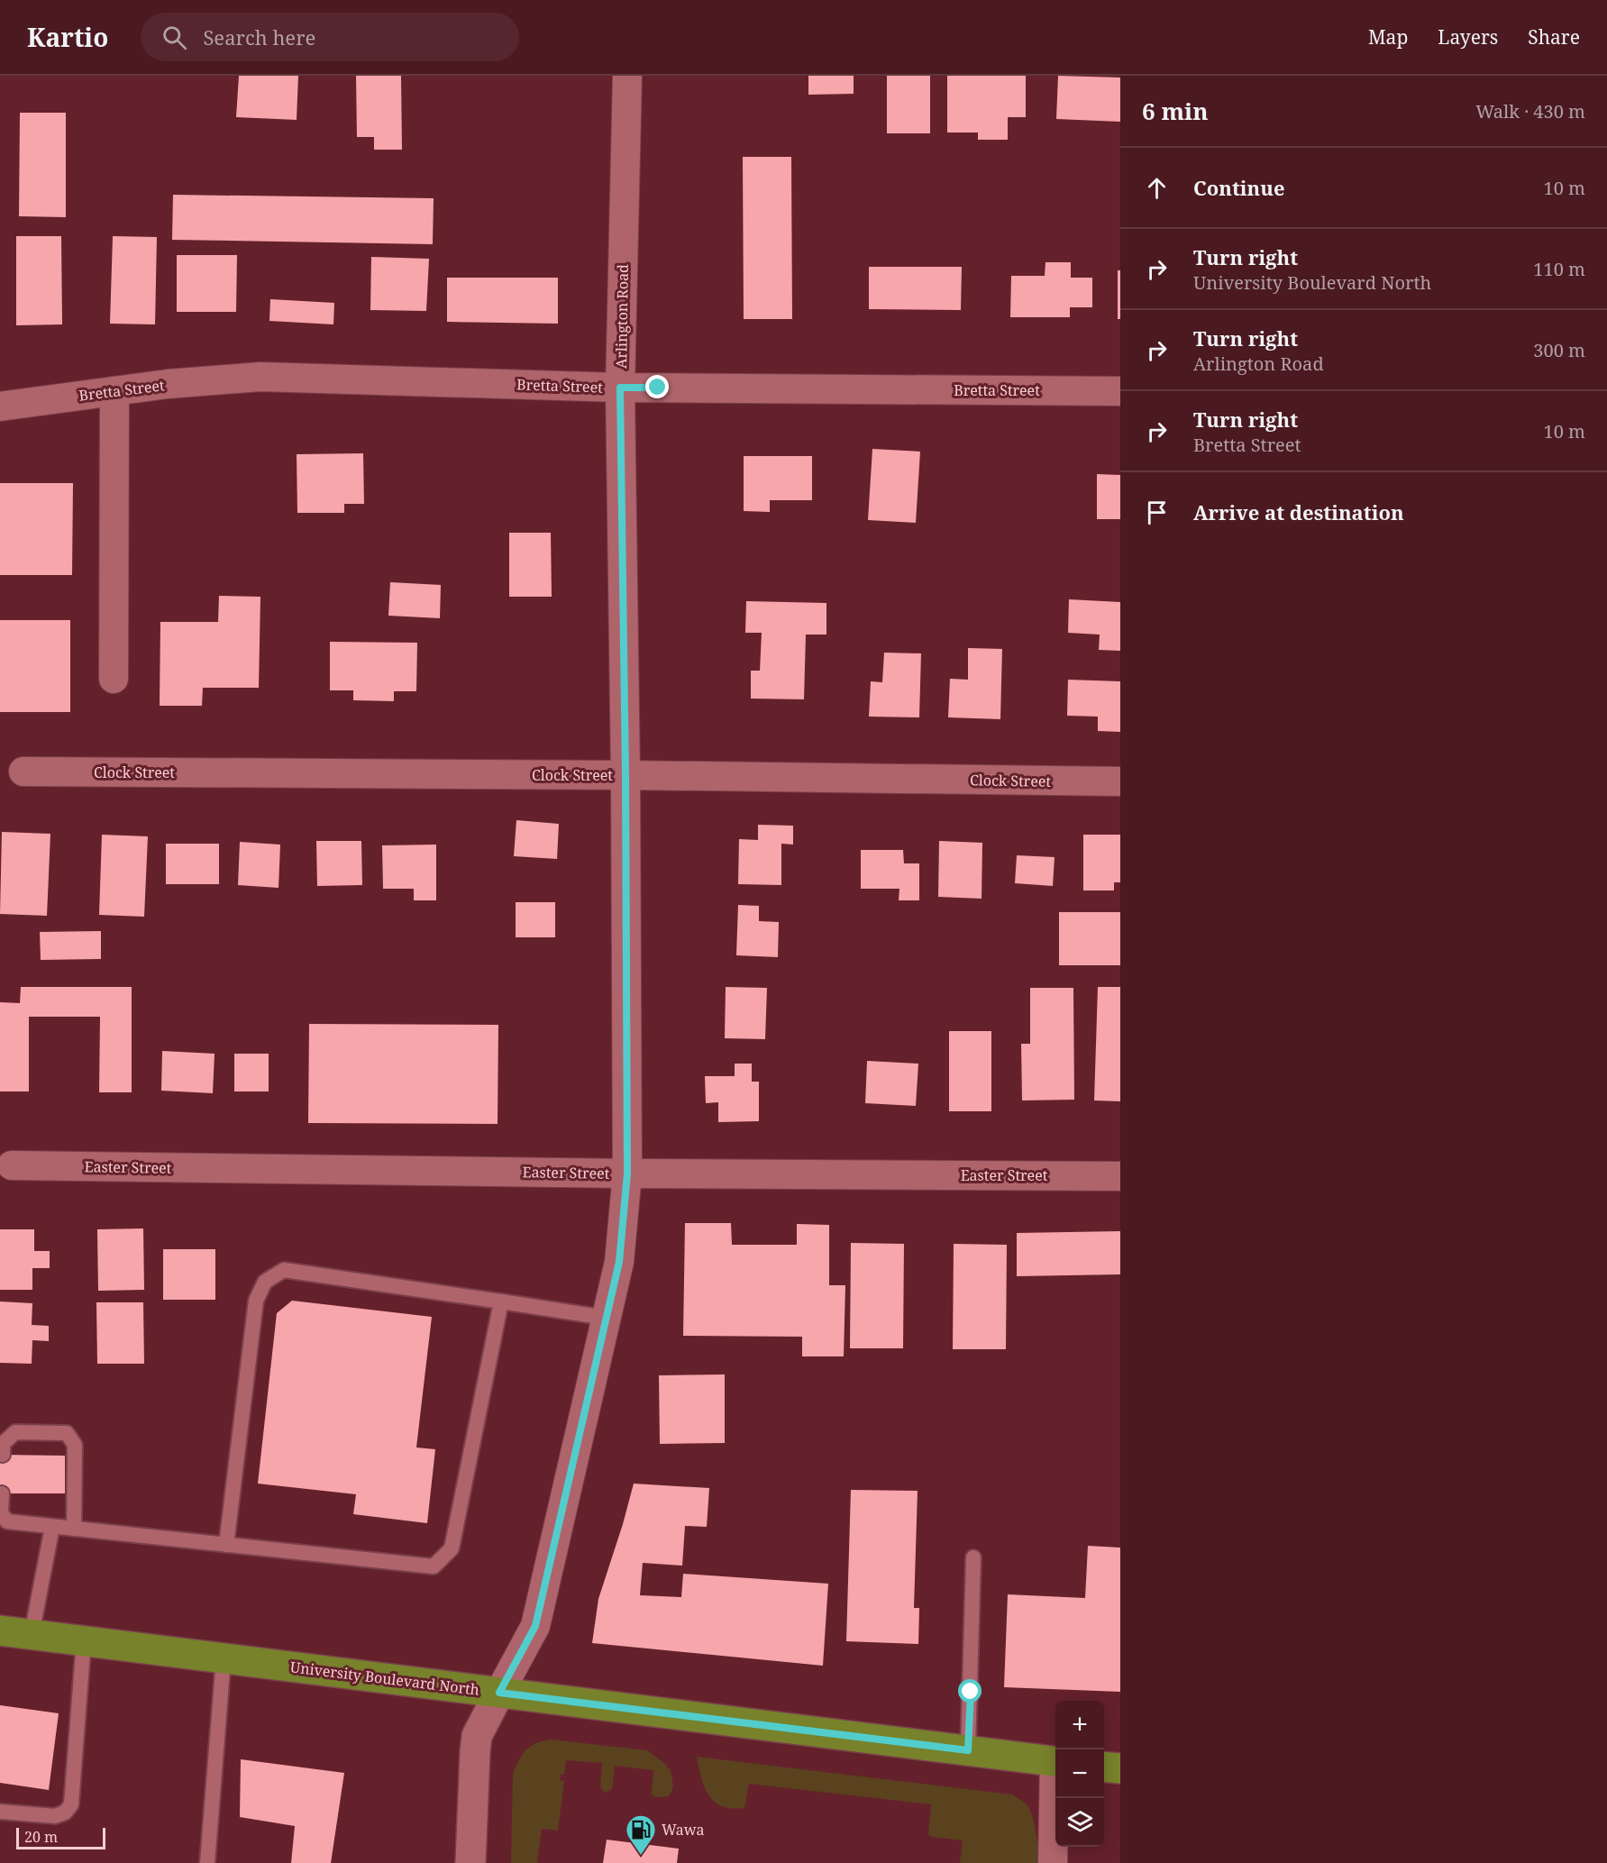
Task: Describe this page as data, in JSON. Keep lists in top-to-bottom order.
{
  "streets": {
    "main road": ["Arlington Road", "University Boulevard North"],
    "street": ["Bretta Street", "Clock Street", "Easter Street"]
  },
  "crossings": [
    ["Arlington Road", "Bretta Street"],
    ["Arlington Road", "Clock Street"],
    ["Arlington Road", "Easter Street"],
    ["Arlington Road", "University Boulevard North"]
  ],
  "places": {
    "fuel station": ["Wawa"]
  },
  "scale_bar": "20 m",
  "page": {
    "header": "Kartio",
    "search": "Search here",
    "nav": ["Map", "Layers", "Share"],
    "heading": ["6 min", "Walk · 430 m"],
    "list": [
      ["Continue", "10 m"],
      ["Turn right", "University Boulevard North", "110 m"],
      ["Turn right", "Arlington Road", "300 m"],
      ["Turn right", "Bretta Street", "10 m"],
      "Arrive at destination"
    ],
    "map_buttons": ["+", "−"],
    "scale": "20 m"
  }
}
